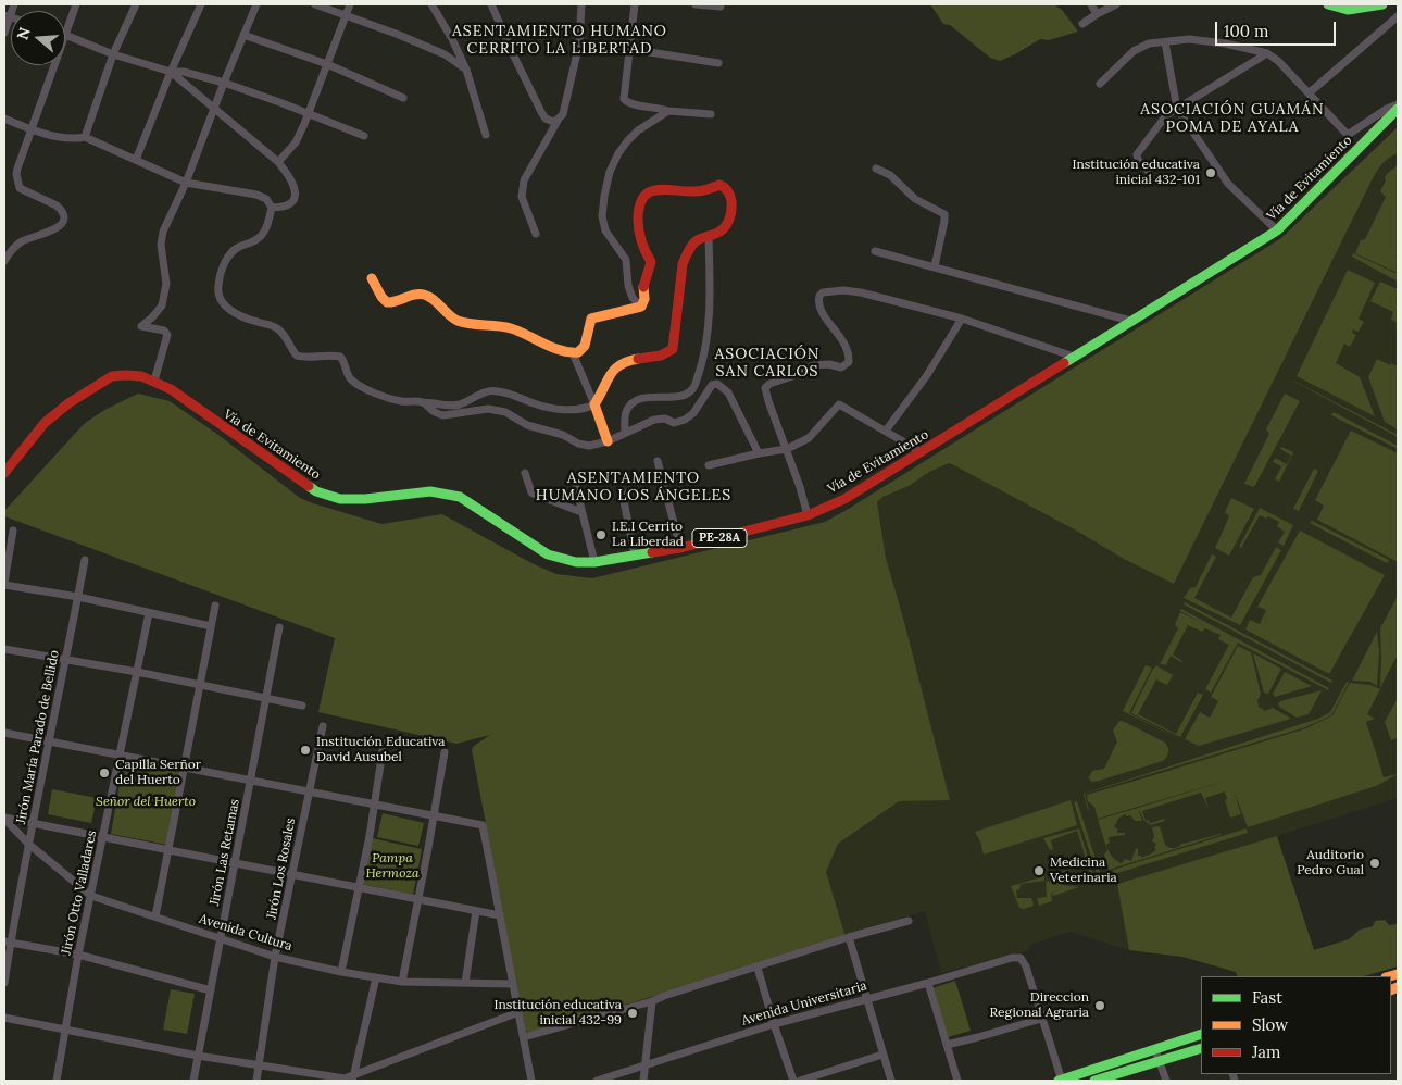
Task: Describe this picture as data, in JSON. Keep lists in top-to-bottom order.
{
  "streets": {
    "main road": ["Vía de Evitamiento", "PE-28A"],
    "street": [
      "Jirón María Parado de Bellido",
      "Jirón Las Retamas",
      "Jirón Los Rosales",
      "Jirón Otto Valladares",
      "Avenida Cultura",
      "Avenida Universitaria"
    ]
  },
  "crossings": [
    ["Jirón María Parado de Bellido", "Avenida Cultura"],
    ["Jirón Las Retamas", "Avenida Cultura"],
    ["Jirón Los Rosales", "Avenida Cultura"],
    ["Jirón Otto Valladares", "Avenida Cultura"]
  ],
  "districts": [
    "ASENTAMIENTO HUMANO CERRITO LA LIBERTAD",
    "ASOCIACIÓN GUAMÁN POMA DE AYALA",
    "ASOCIACIÓN SAN CARLOS",
    "ASENTAMIENTO HUMANO LOS ÁNGELES"
  ],
  "parks": ["Señor del Huerto", "Pampa Hermoza"],
  "places": [
    "Institución educativa inicial 432-101",
    "I.E.I Cerrito La Liberdad",
    "Institución Educativa David Ausubel",
    "Capilla Serñor del Huerto",
    "Auditorio Pedro Gual",
    "Medicina Veterinaria",
    "Direccion Regional Agraria",
    "Institución educativa inicial 432-99"
  ],
  "legend": ["Fast", "Slow", "Jam"],
  "scale_bar": "100 m",
  "north": "left"
}
